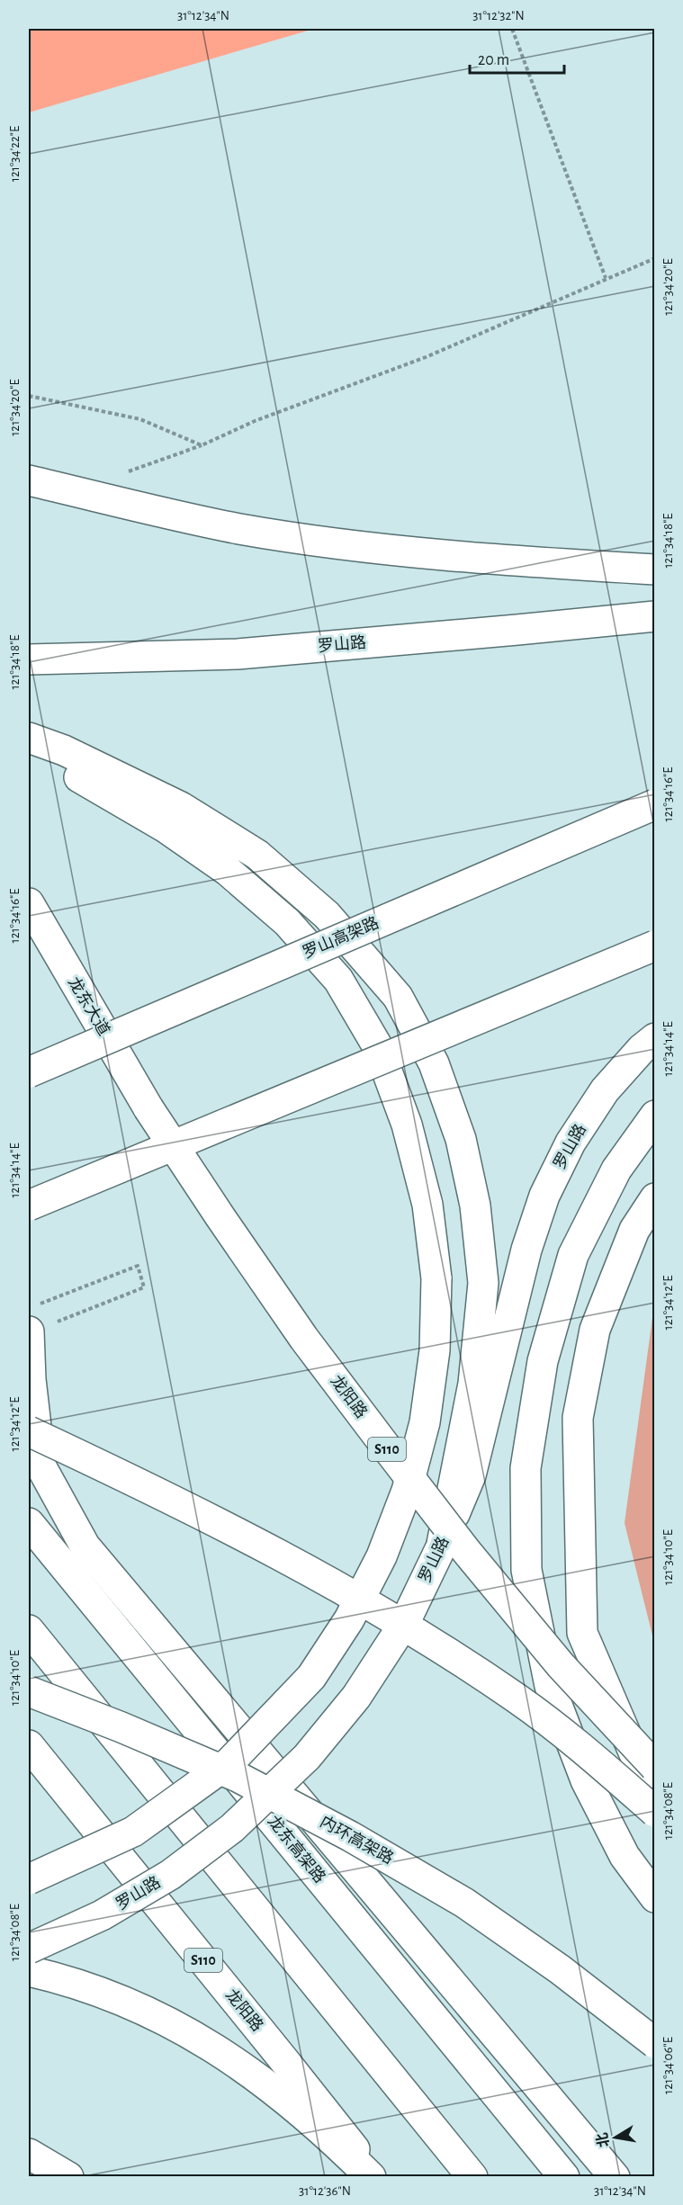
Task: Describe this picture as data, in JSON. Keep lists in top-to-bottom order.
{
  "streets": {
    "main road": [
      "罗山路",
      "罗山高架路",
      "龙东大道",
      "龙阳路",
      "S110",
      "内环高架路",
      "龙东高架路"
    ]
  },
  "crossings": [
    ["龙东大道", "龙阳路"]
  ],
  "scale_bar": "20 m",
  "north": "left",
  "coordinates": [
    "31°12'34\"N",
    "31°12'32\"N",
    "121°34'22\"E",
    "121°34'20\"E",
    "121°34'18\"E",
    "121°34'16\"E",
    "121°34'14\"E",
    "121°34'12\"E",
    "121°34'10\"E",
    "121°34'08\"E",
    "121°34'06\"E",
    "31°12'36\"N"
  ]
}
